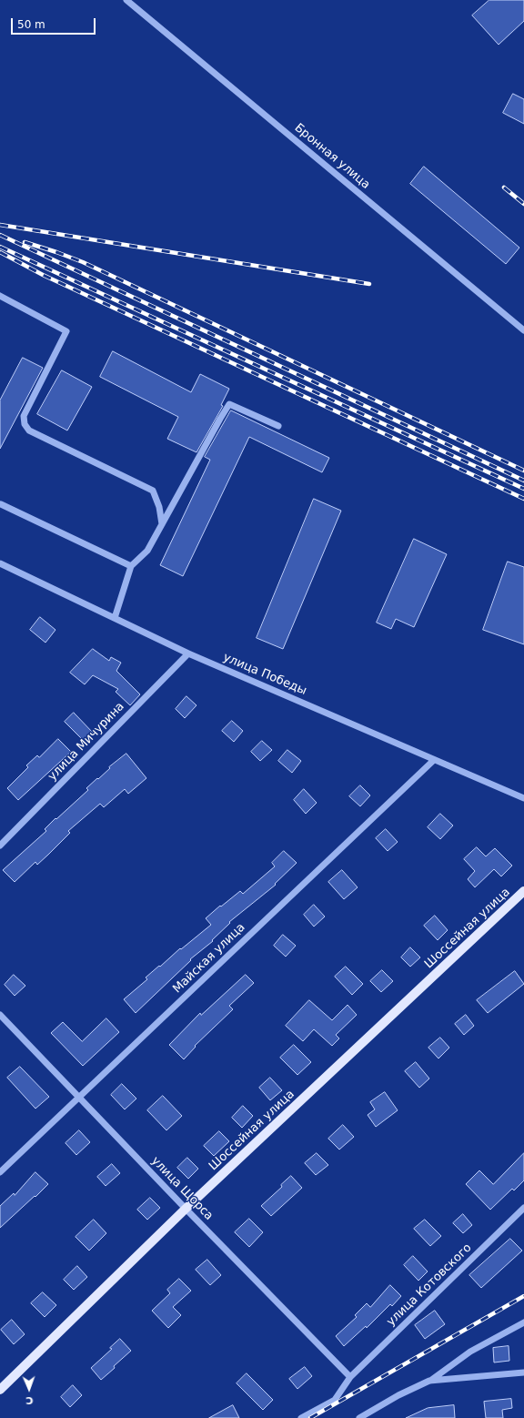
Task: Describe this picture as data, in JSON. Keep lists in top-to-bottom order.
{
  "streets": {
    "main road": ["Шоссейная улица"],
    "street": [
      "Бронная улица",
      "улица Победы",
      "улица Мичурина",
      "Майская улица",
      "улица Щорса",
      "улица Котовского"
    ]
  },
  "crossings": [
    ["улица Победы", "улица Мичурина"],
    ["улица Победы", "Майская улица"],
    ["Шоссейная улица", "улица Щорса"],
    ["Майская улица", "улица Щорса"],
    ["улица Щорса", "улица Котовского"]
  ],
  "scale_bar": "50 m",
  "north": "bottom"
}
